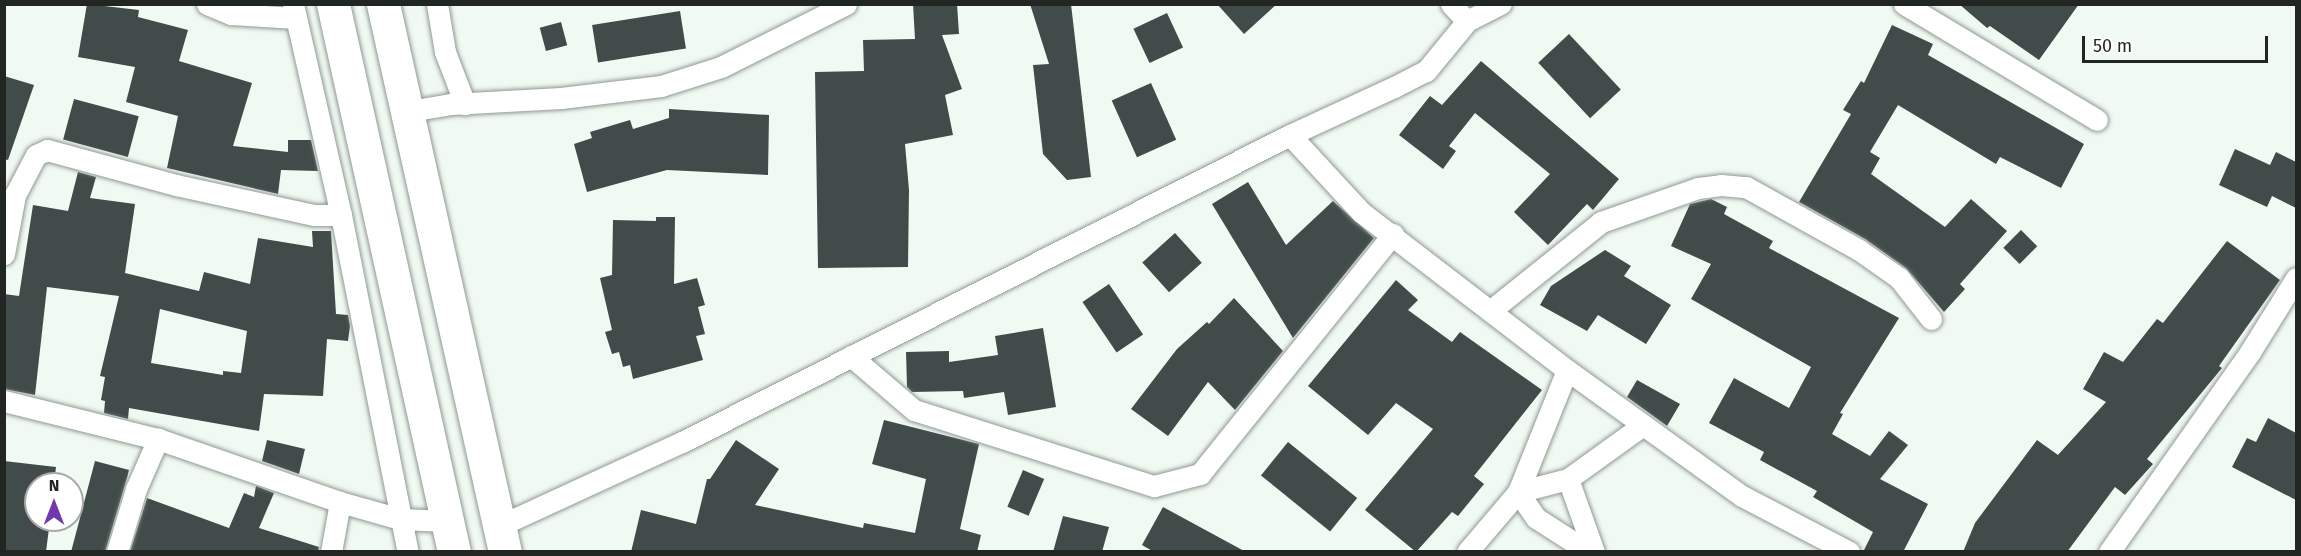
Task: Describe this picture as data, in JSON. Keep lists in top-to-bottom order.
{
  "scale_bar": "50 m",
  "north": "top"
}
